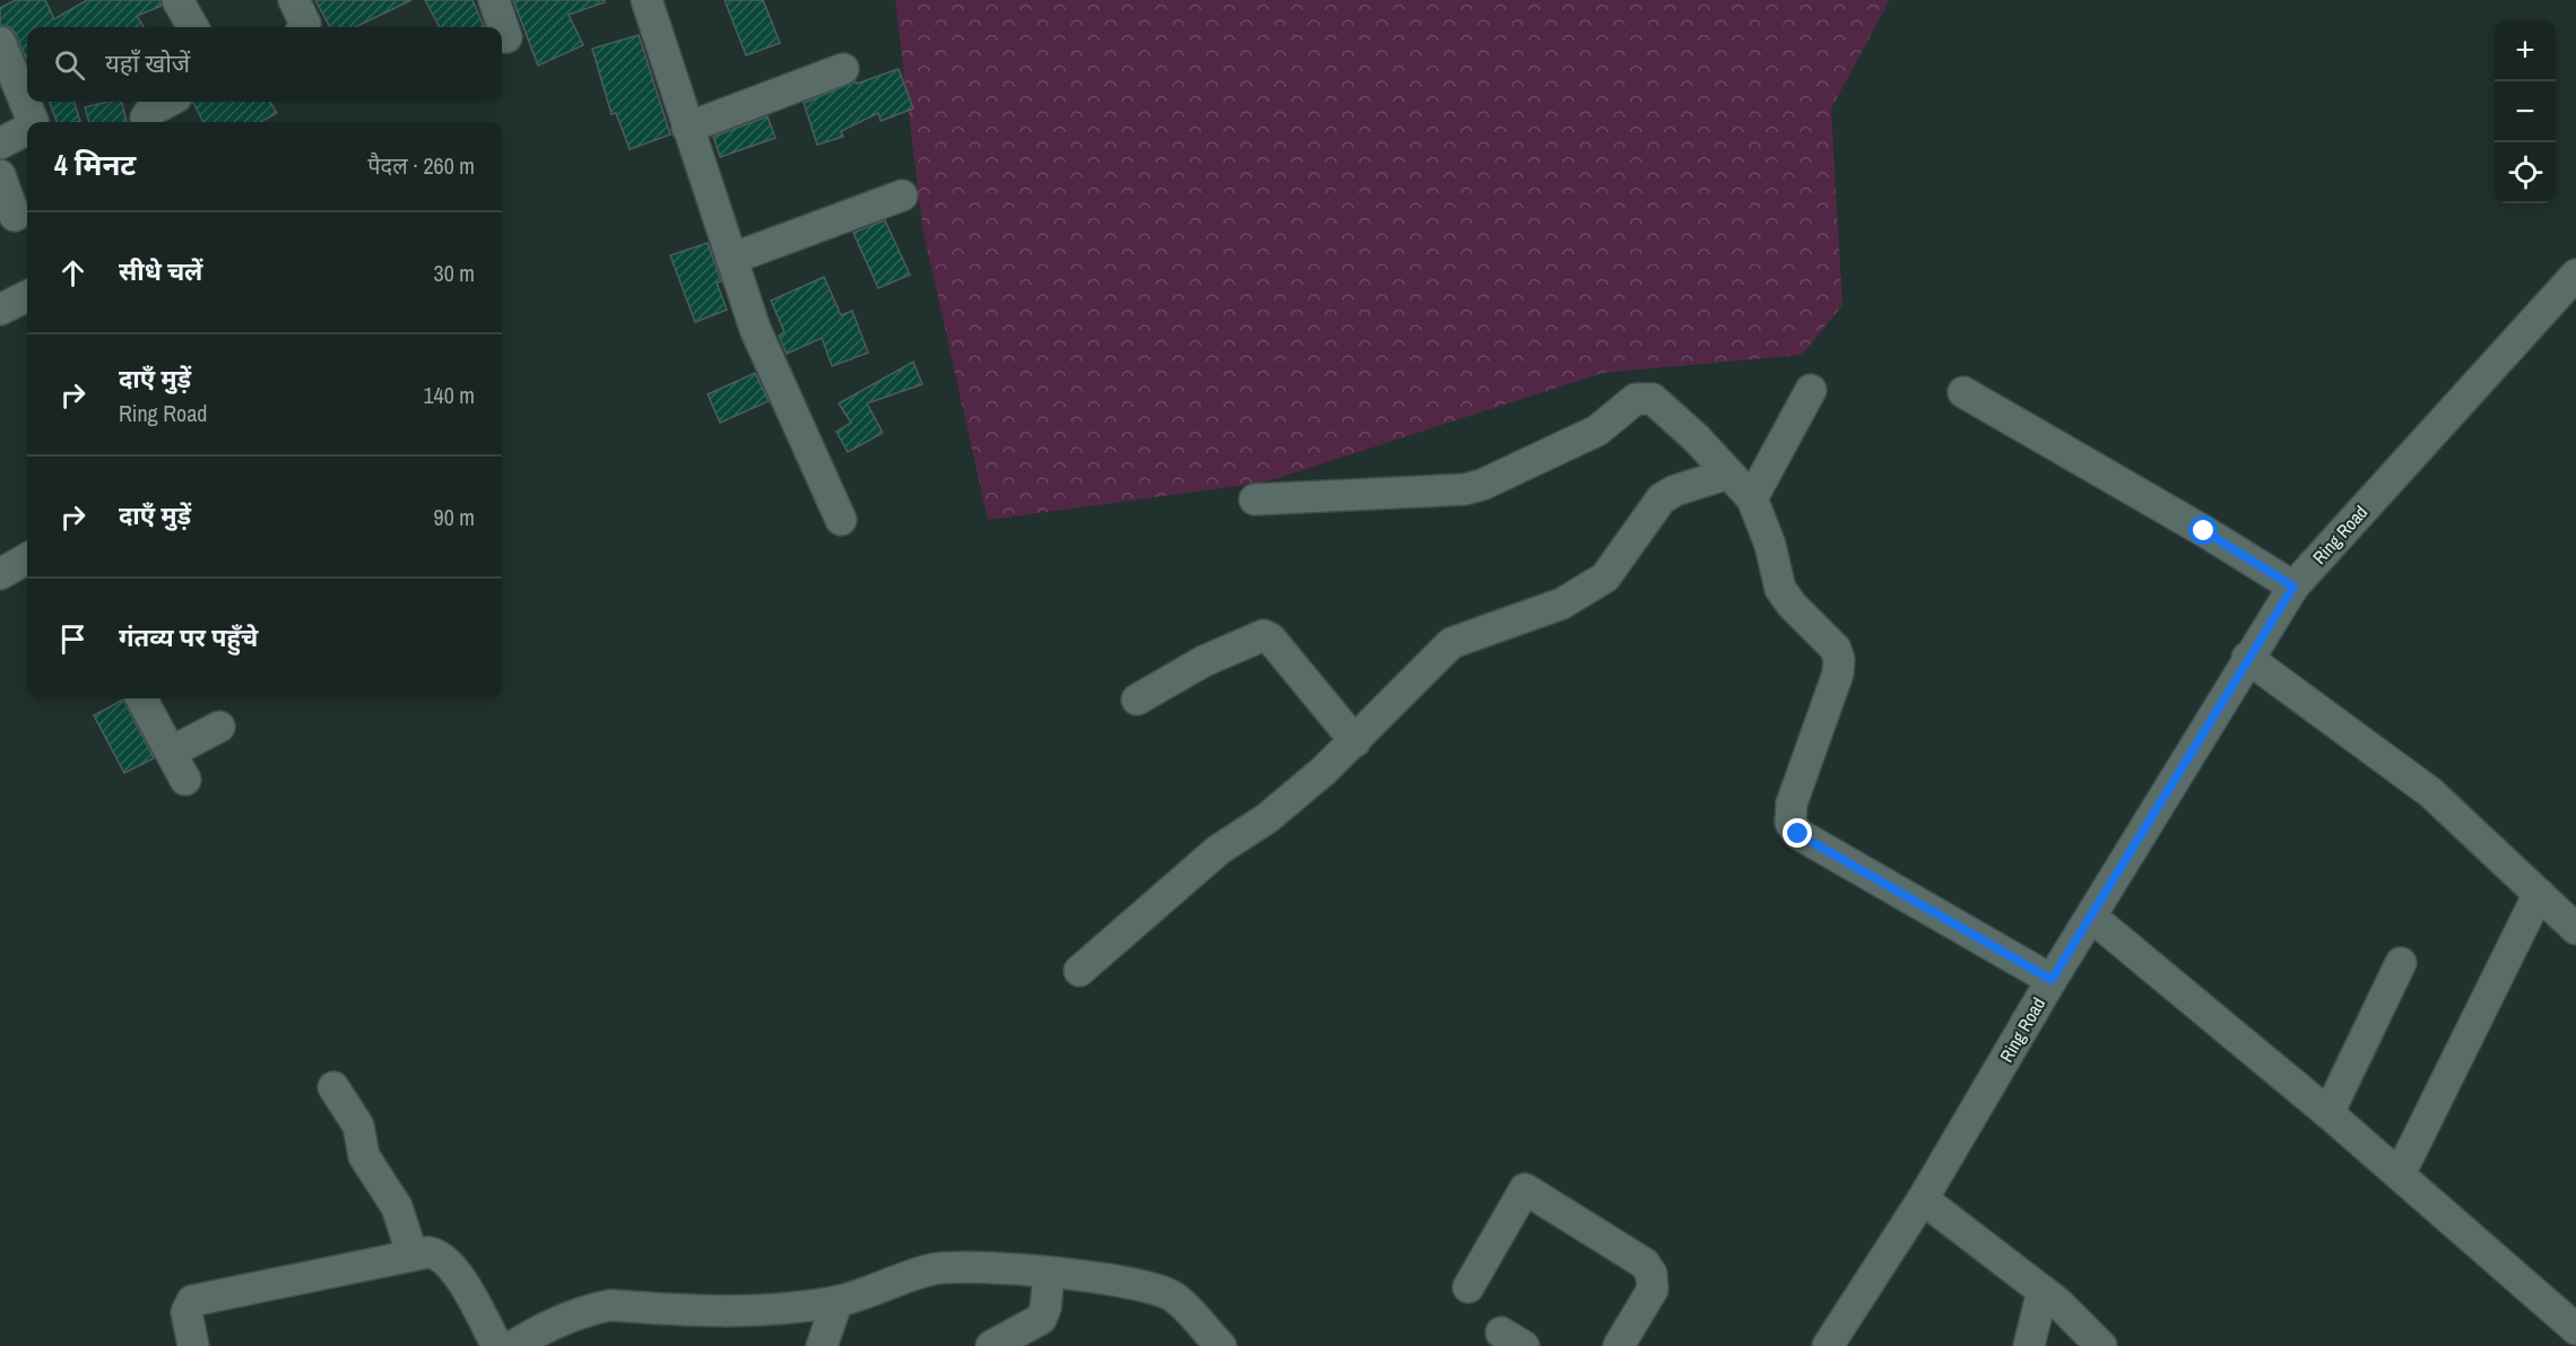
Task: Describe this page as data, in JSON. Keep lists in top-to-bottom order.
{
  "streets": {
    "street": ["Ring Road"]
  },
  "page": {
    "map_buttons": ["+", "−"],
    "search": "यहाँ खोजें",
    "heading": ["4 मिनट", "पैदल · 260 m"],
    "list": [
      ["सीधे चलें", "30 m"],
      ["दाएँ मुड़ें", "Ring Road", "140 m"],
      ["दाएँ मुड़ें", "90 m"],
      "गंतव्य पर पहुँचे"
    ]
  }
}
